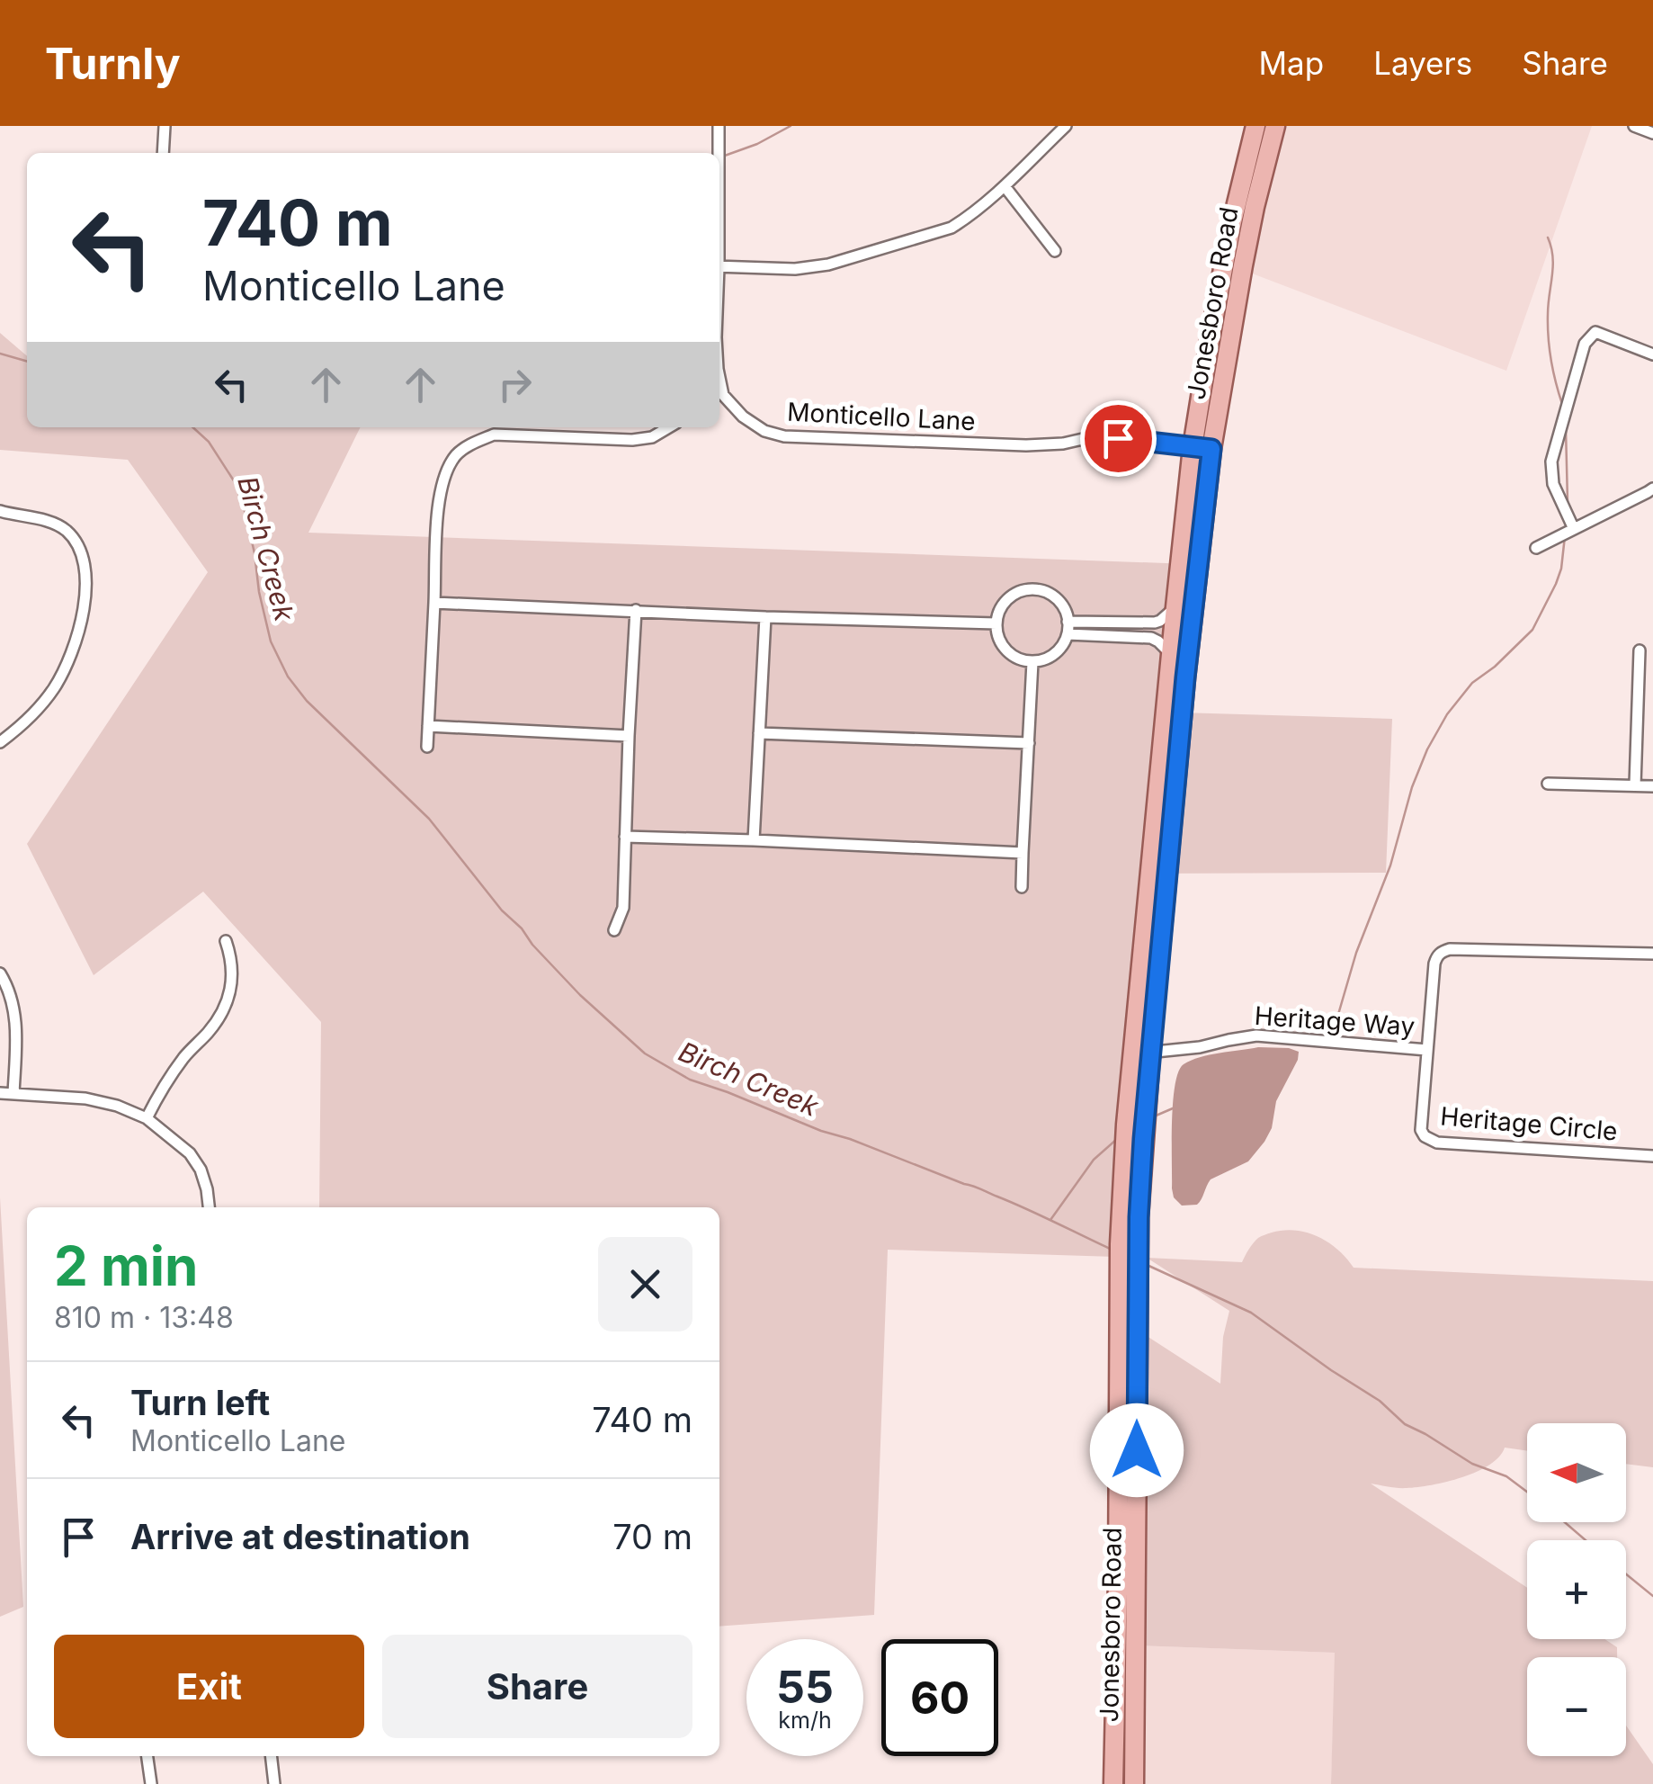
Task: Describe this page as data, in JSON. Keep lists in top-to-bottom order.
{
  "streets": {
    "main road": ["Jonesboro Road"],
    "street": ["Monticello Lane", "Heritage Way", "Heritage Circle"]
  },
  "crossings": [
    ["Jonesboro Road", "Monticello Lane"],
    ["Jonesboro Road", "Heritage Way"],
    ["Heritage Way", "Heritage Circle"]
  ],
  "water": ["Birch Creek"],
  "north": "left",
  "page": {
    "header": "Turnly",
    "nav": ["Map", "Layers", "Share"],
    "turn": ["740 m", "Monticello Lane"],
    "heading": ["2 min", "810 m · 13:48"],
    "list": [
      {
        "name": "Turn left",
        "note": "Monticello Lane",
        "value": "740 m"
      },
      {
        "name": "Arrive at destination",
        "value": "70 m"
      }
    ],
    "map_buttons": ["+", "−"],
    "buttons": ["Exit", "Share"],
    "speed": "55 km/h",
    "limit": "60"
  }
}
